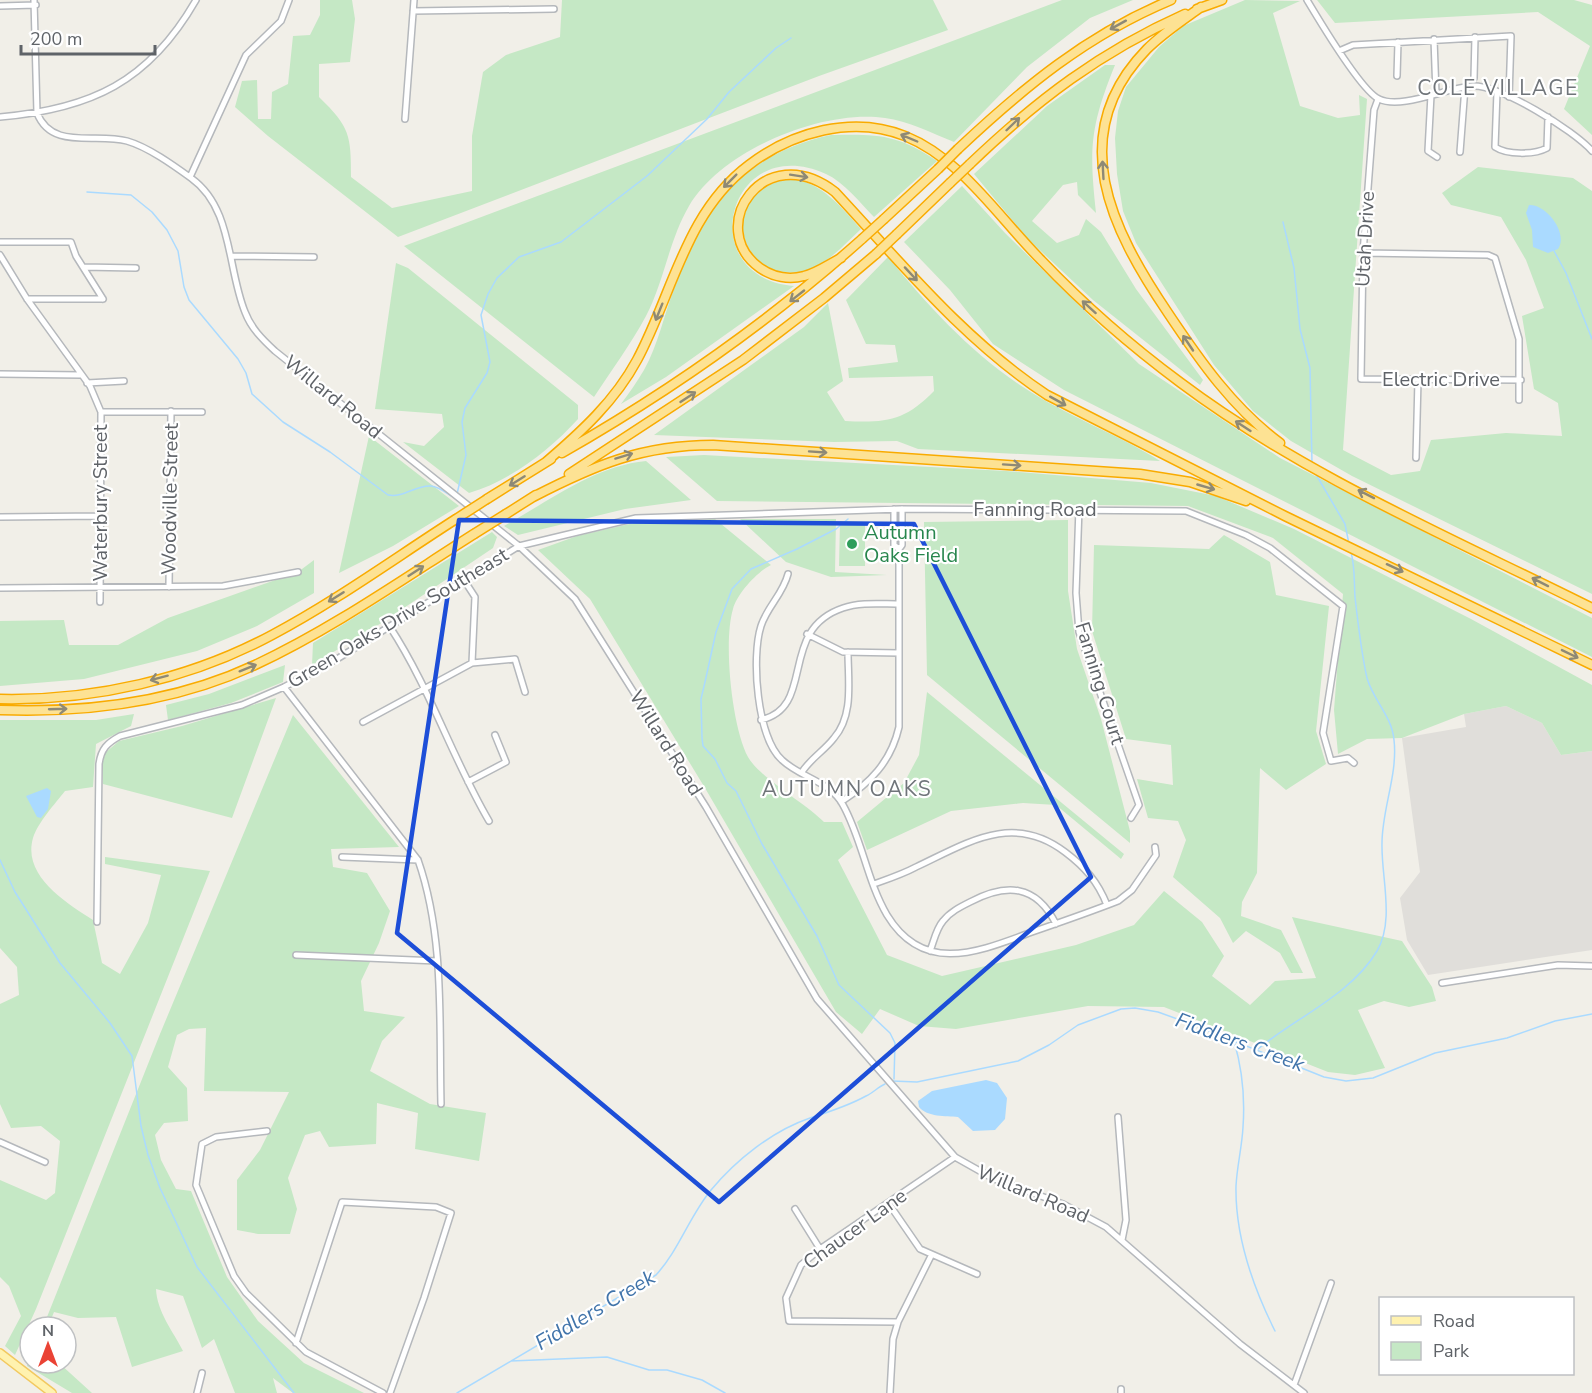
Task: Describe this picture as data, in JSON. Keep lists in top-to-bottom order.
{
  "streets": {
    "street": [
      "Utah Drive",
      "Electric Drive",
      "Willard Road",
      "Woodville Street",
      "Waterbury Street",
      "Fanning Road",
      "Green Oaks Drive Southeast",
      "Fanning Court",
      "Chaucer Lane"
    ]
  },
  "crossings": [
    ["Utah Drive", "Electric Drive"],
    ["Willard Road", "Fanning Road"],
    ["Willard Road", "Green Oaks Drive Southeast"],
    ["Willard Road", "Chaucer Lane"],
    ["Fanning Road", "Green Oaks Drive Southeast"],
    ["Fanning Road", "Fanning Court"]
  ],
  "districts": ["COLE VILLAGE", "AUTUMN OAKS"],
  "water": ["Fiddlers Creek"],
  "places": ["Autumn Oaks Field"],
  "legend": ["Road", "Park"],
  "scale_bar": "200 m",
  "north": "top"
}
